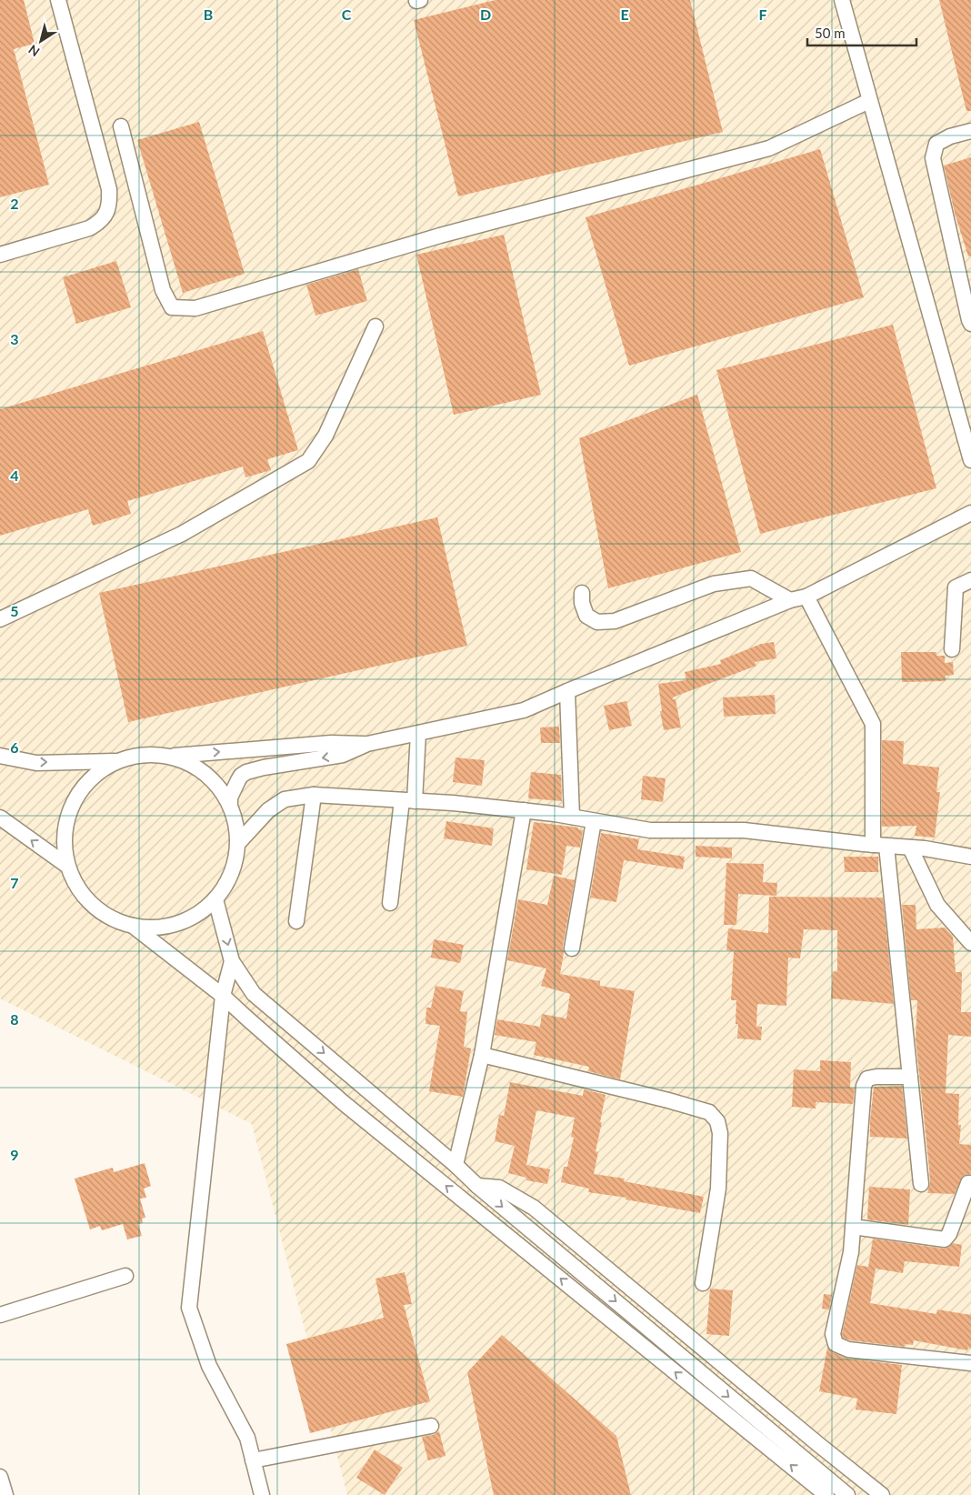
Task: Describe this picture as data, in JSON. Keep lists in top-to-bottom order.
{
  "scale_bar": "50 m",
  "north": "bottom left",
  "grid": {
    "columns": [
      "B",
      "C",
      "D",
      "E",
      "F"
    ],
    "rows": [
      "2",
      "3",
      "4",
      "5",
      "6",
      "7",
      "8",
      "9"
    ]
  }
}
